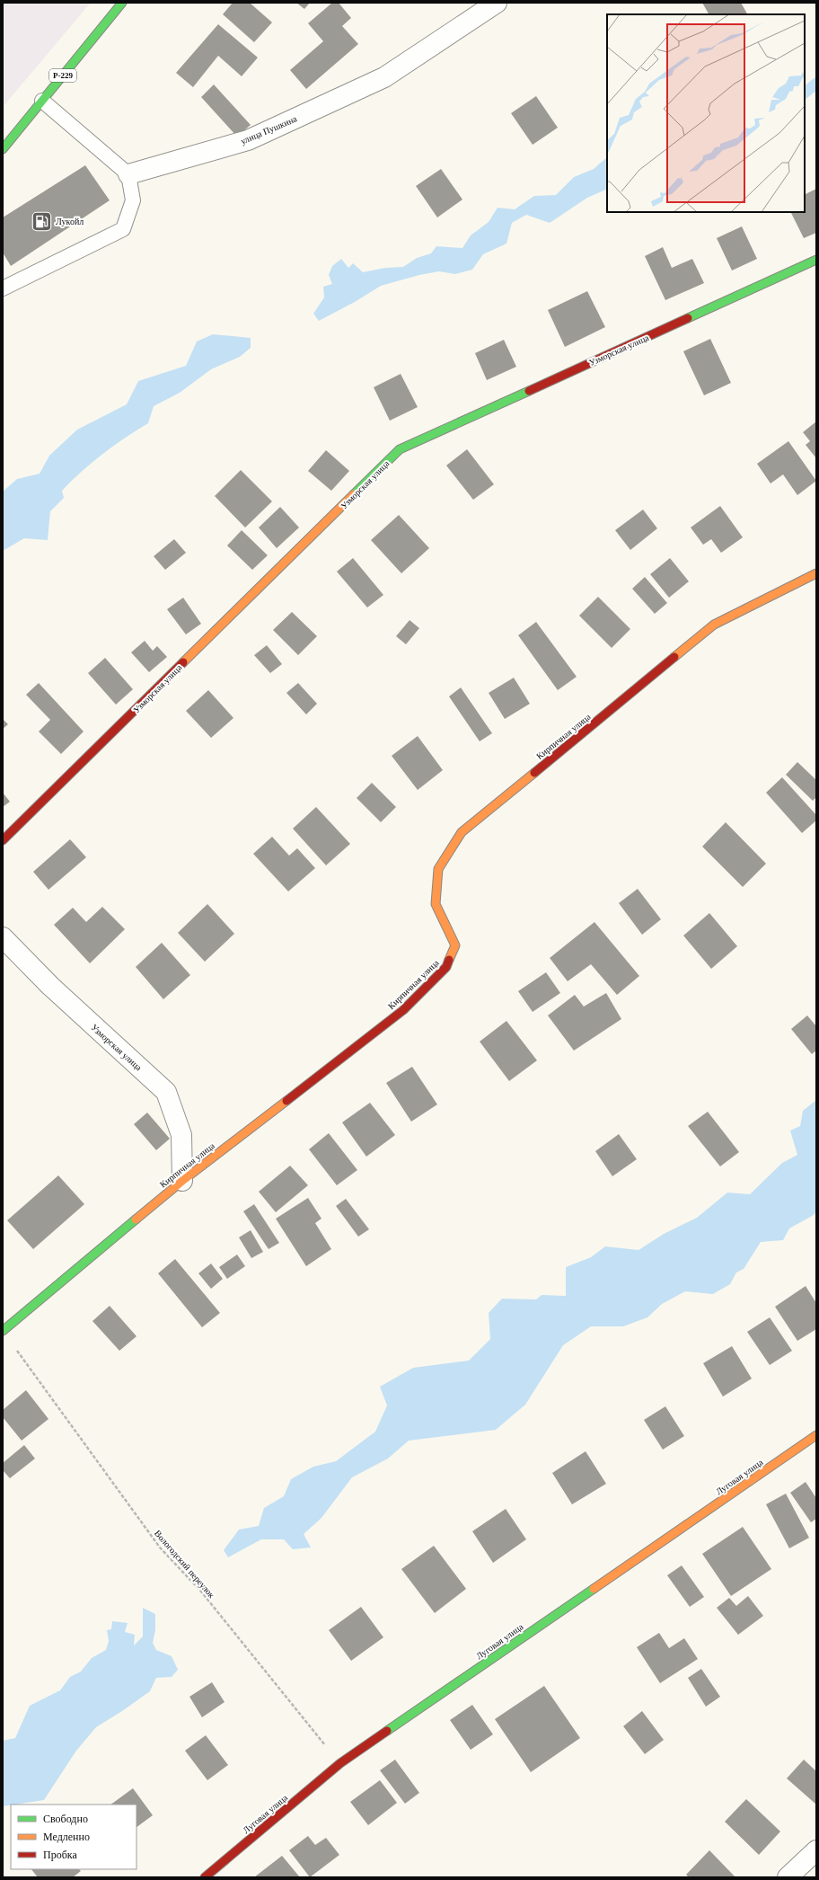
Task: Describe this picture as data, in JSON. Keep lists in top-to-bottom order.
{
  "streets": {
    "street": [
      "Р-229",
      "улица Пушкина",
      "Узморская улица",
      "Кирпичная улица",
      "Луговая улица"
    ],
    "path": ["Вологодский переулок"]
  },
  "crossings": [
    ["Узморская улица", "Кирпичная улица"],
    ["Кирпичная улица", "Вологодский переулок"],
    ["Луговая улица", "Вологодский переулок"]
  ],
  "places": {
    "fuel station": ["Лукойл"]
  },
  "legend": ["Свободно", "Медленно", "Пробка"]
}
